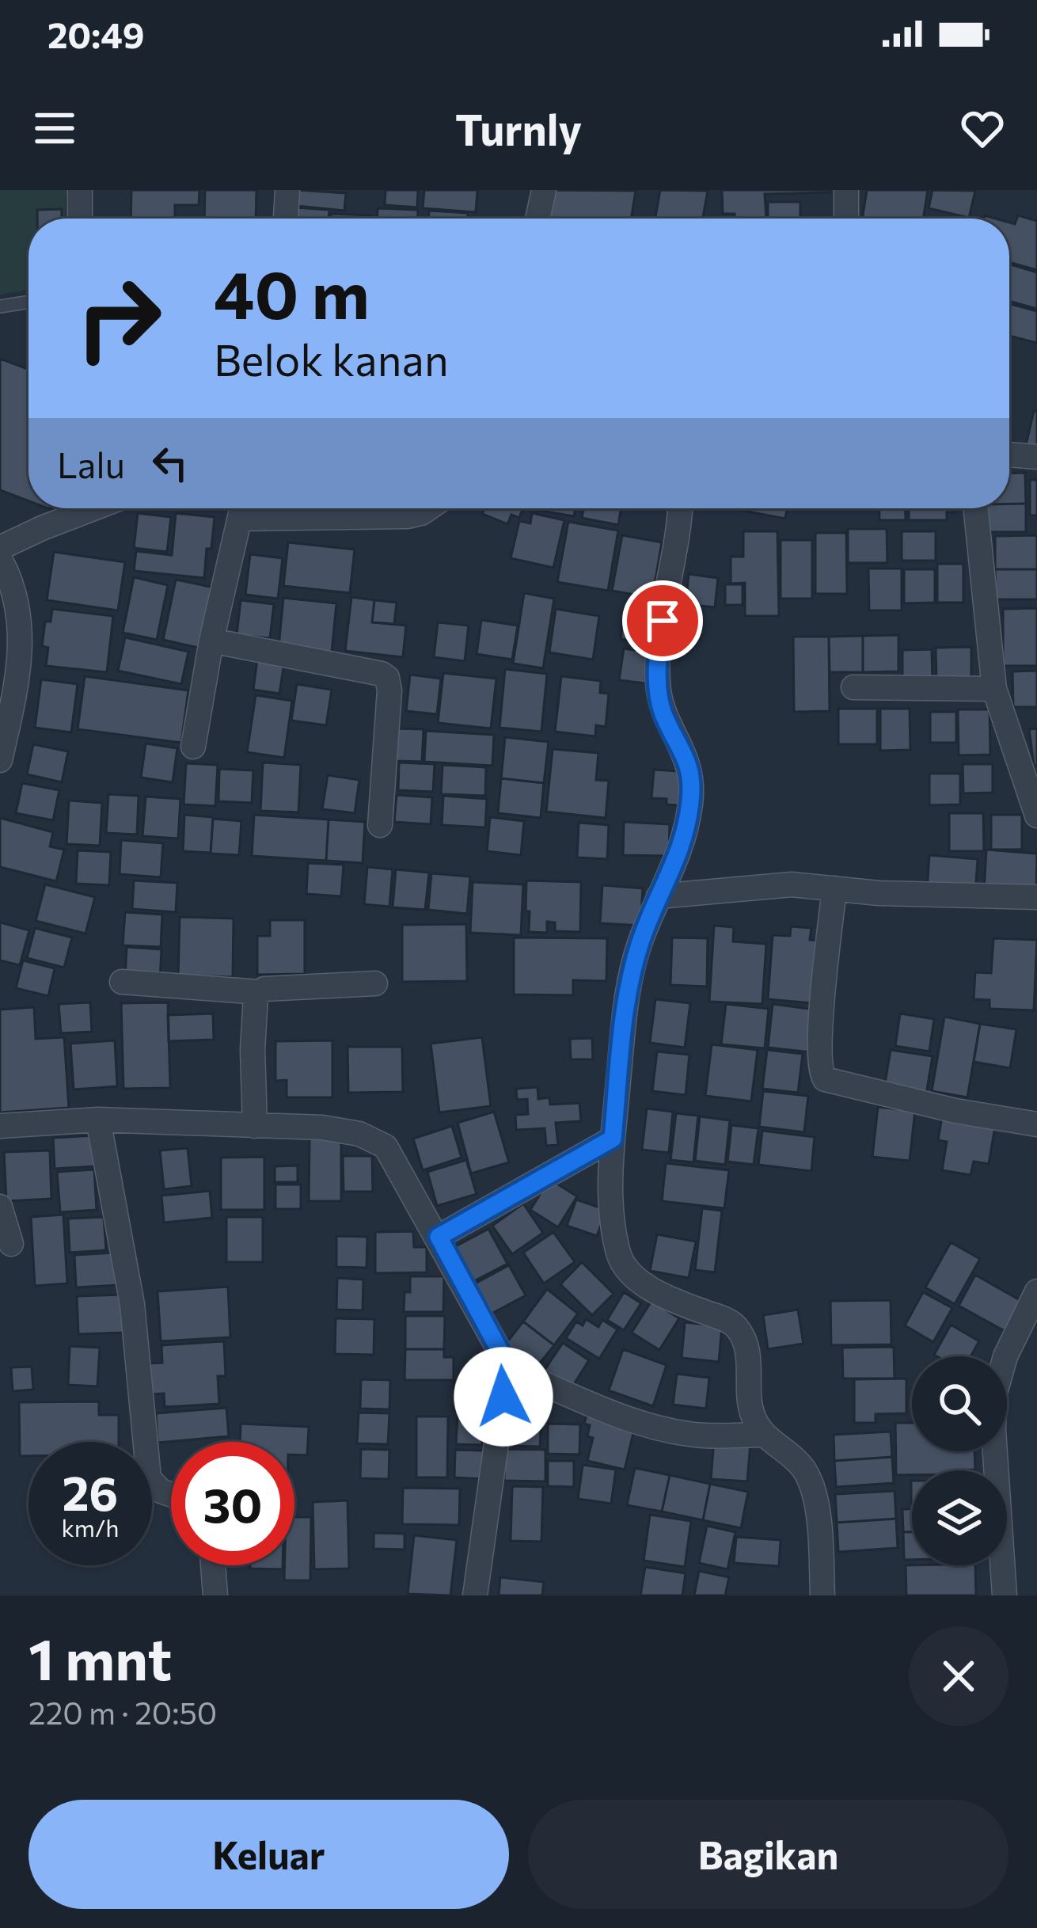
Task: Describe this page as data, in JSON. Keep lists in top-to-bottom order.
{
  "page": {
    "status": "20:49",
    "header": "Turnly",
    "turn": ["40 m", "Belok kanan"],
    "then": "Lalu",
    "speed": "26 km/h",
    "limit": "30",
    "heading": ["1 mnt", "220 m · 20:50"],
    "buttons": ["Keluar", "Bagikan"]
  }
}
